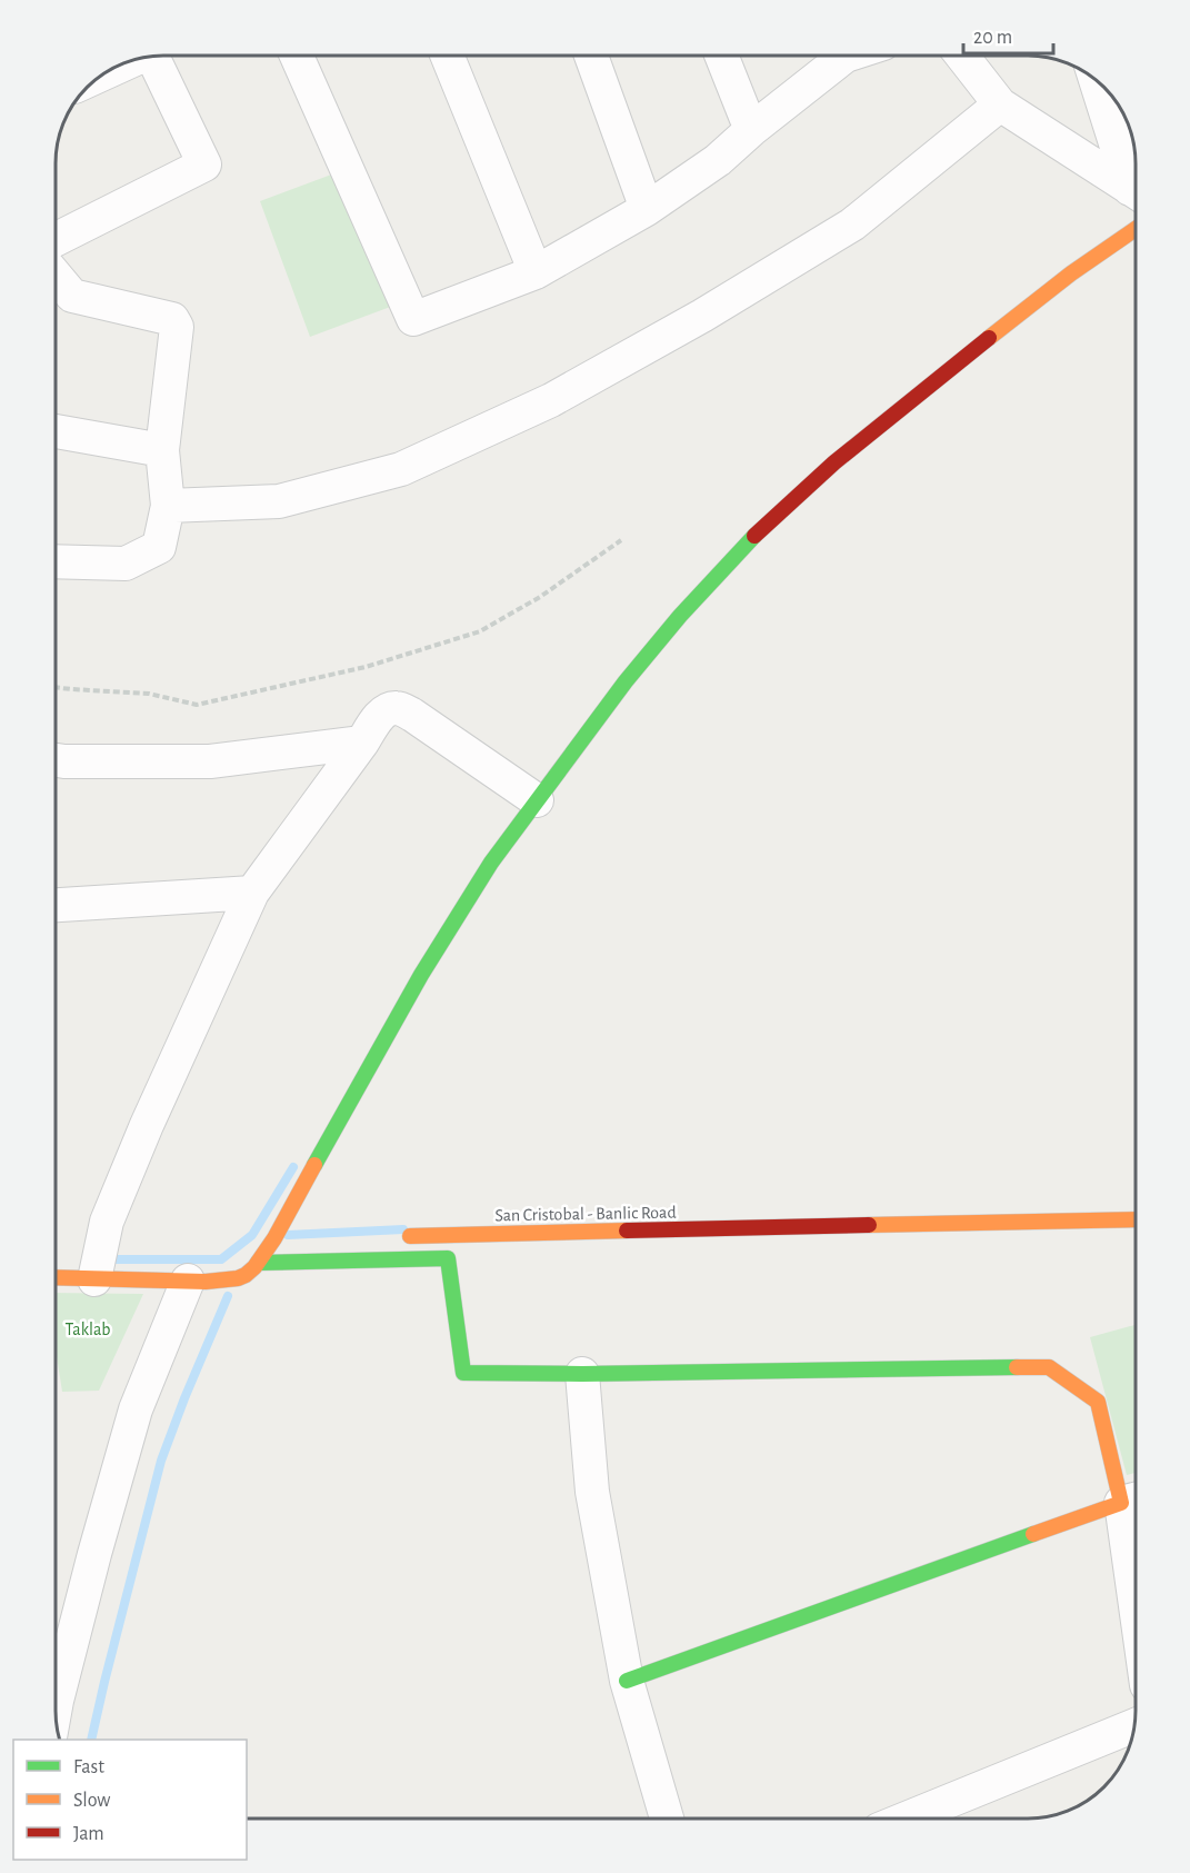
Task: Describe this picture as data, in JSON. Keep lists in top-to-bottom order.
{
  "streets": {
    "street": ["San Cristobal - Banlic Road"]
  },
  "parks": ["Taklab"],
  "legend": ["Fast", "Slow", "Jam"],
  "scale_bar": "20 m"
}
